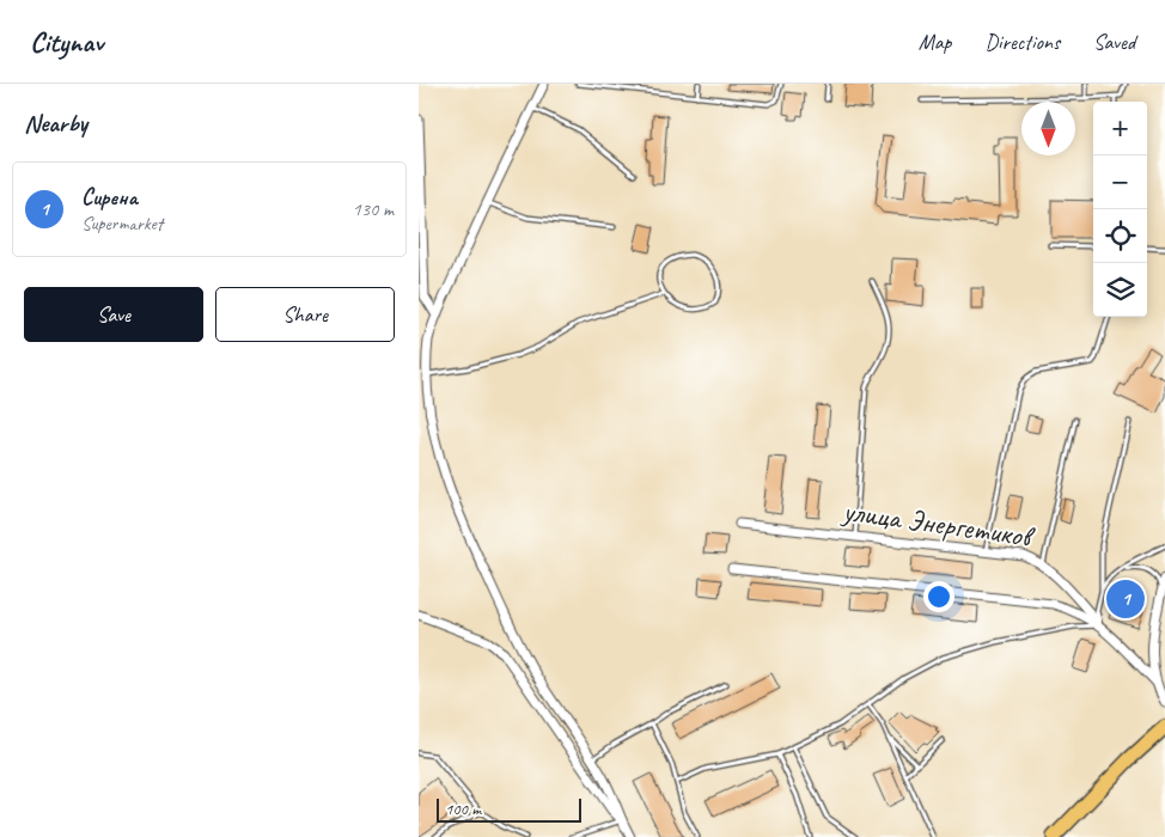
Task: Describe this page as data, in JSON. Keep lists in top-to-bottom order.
{
  "streets": {
    "street": ["улица Энергетиков"]
  },
  "scale_bar": "100 m",
  "north": "bottom",
  "page": {
    "header": "Citynav",
    "nav": ["Map", "Directions", "Saved"],
    "heading": "Nearby",
    "map_buttons": ["+", "−"],
    "list": [
      {
        "mark": "1",
        "name": "Сирена",
        "note": "Supermarket",
        "value": "130 m"
      }
    ],
    "buttons": ["Save", "Share"],
    "pins": "1",
    "scale": "100 m"
  }
}
